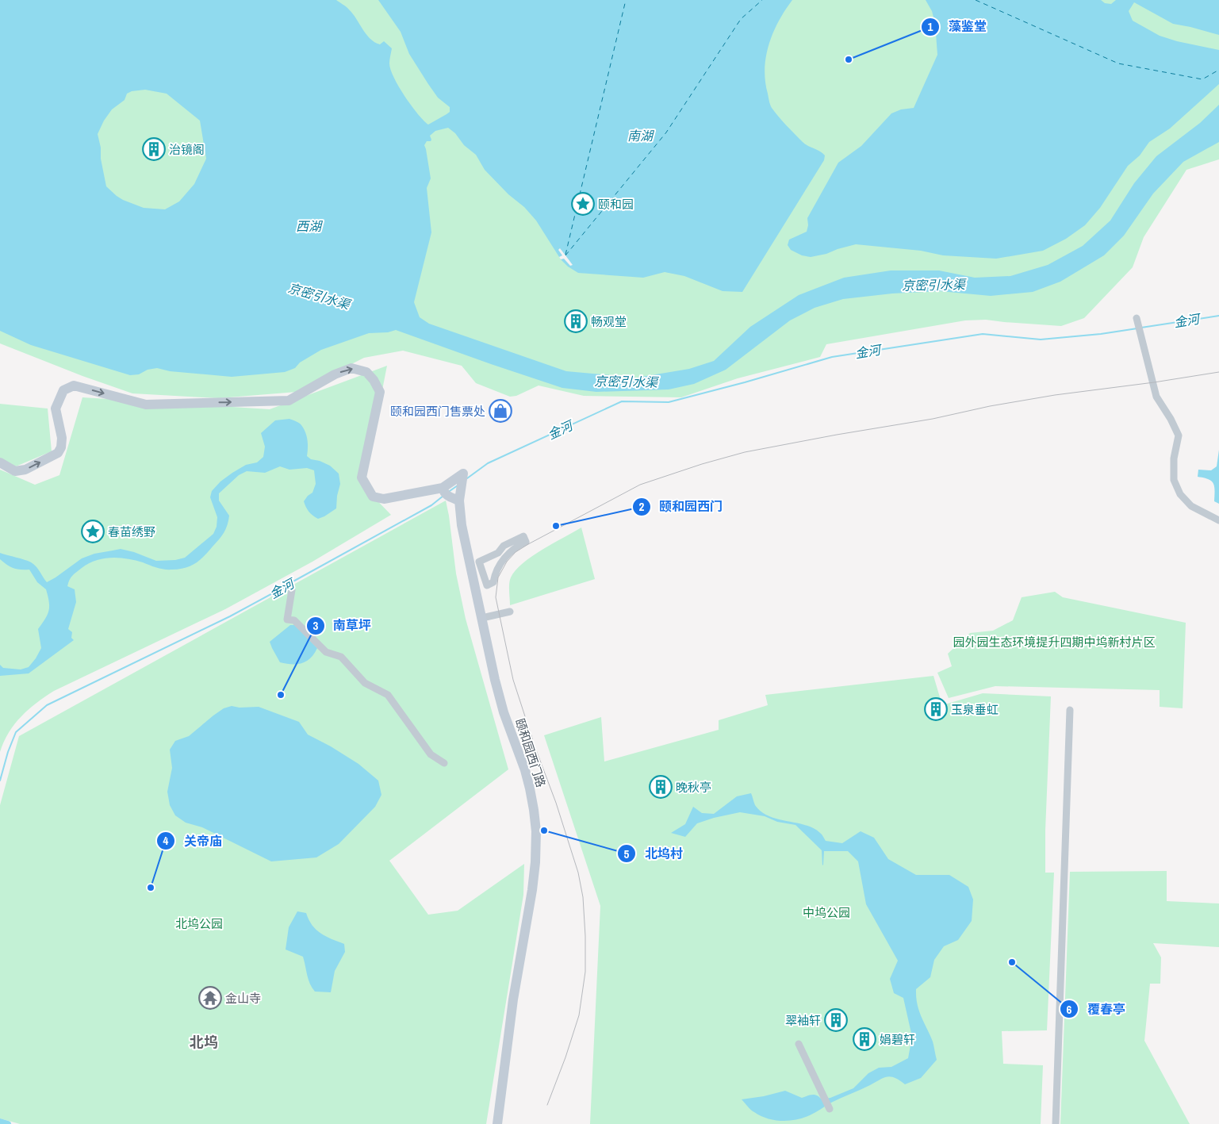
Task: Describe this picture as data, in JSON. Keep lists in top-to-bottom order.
{
  "streets": {
    "street": ["颐和园西门路"]
  },
  "districts": ["北坞"],
  "water": [
    "南湖",
    "西湖",
    "京密引水渠",
    "金河"
  ],
  "parks": ["园外园生态环境提升四期中坞新村片区", "中坞公园", "北坞公园"],
  "places": {
    "other": [
      "藻鉴堂",
      "颐和园西门",
      "南草坪",
      "北坞村",
      "关帝庙",
      "覆春亭"
    ],
    "building": [
      "治镜阁",
      "畅观堂",
      "玉泉垂虹",
      "晚秋亭",
      "翠袖轩",
      "娟碧轩"
    ],
    "place": ["颐和园", "春苗绣野"],
    "shop": ["颐和园西门售票处"],
    "temple": ["金山寺"]
  }
}
